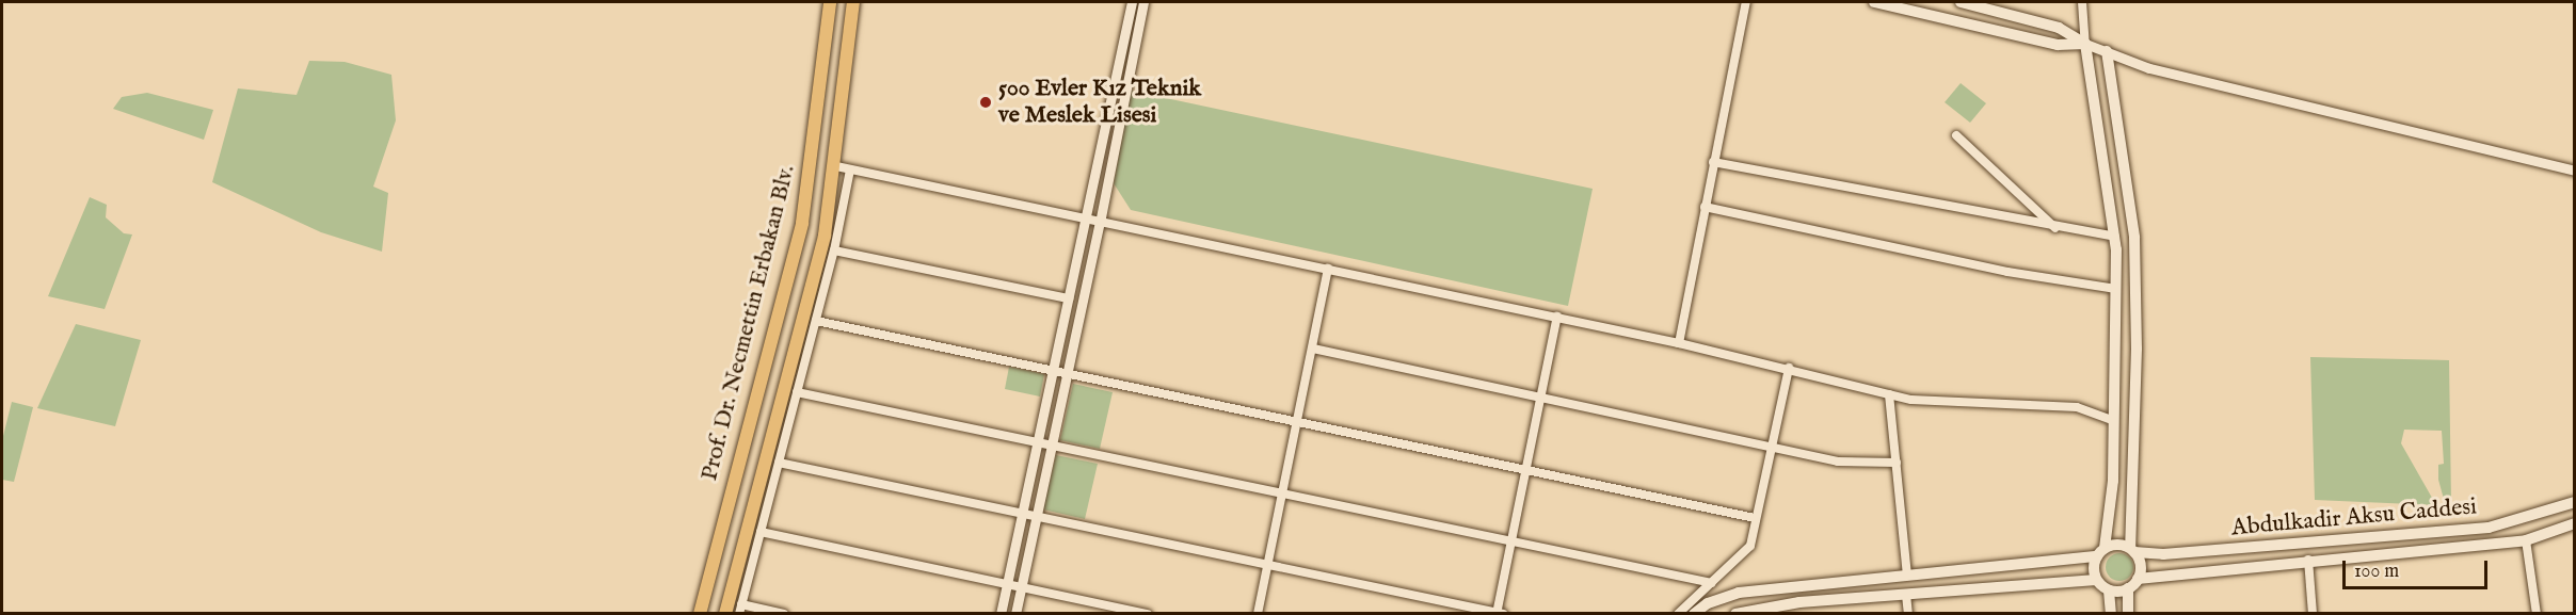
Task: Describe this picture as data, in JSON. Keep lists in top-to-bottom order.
{
  "streets": {
    "main road": ["Prof. Dr. Necmettin Erbakan Blv.", "Abdulkadir Aksu Caddesi"]
  },
  "places": ["500 Evler Kız Teknik ve Meslek Lisesi"],
  "scale_bar": "100 m"
}
